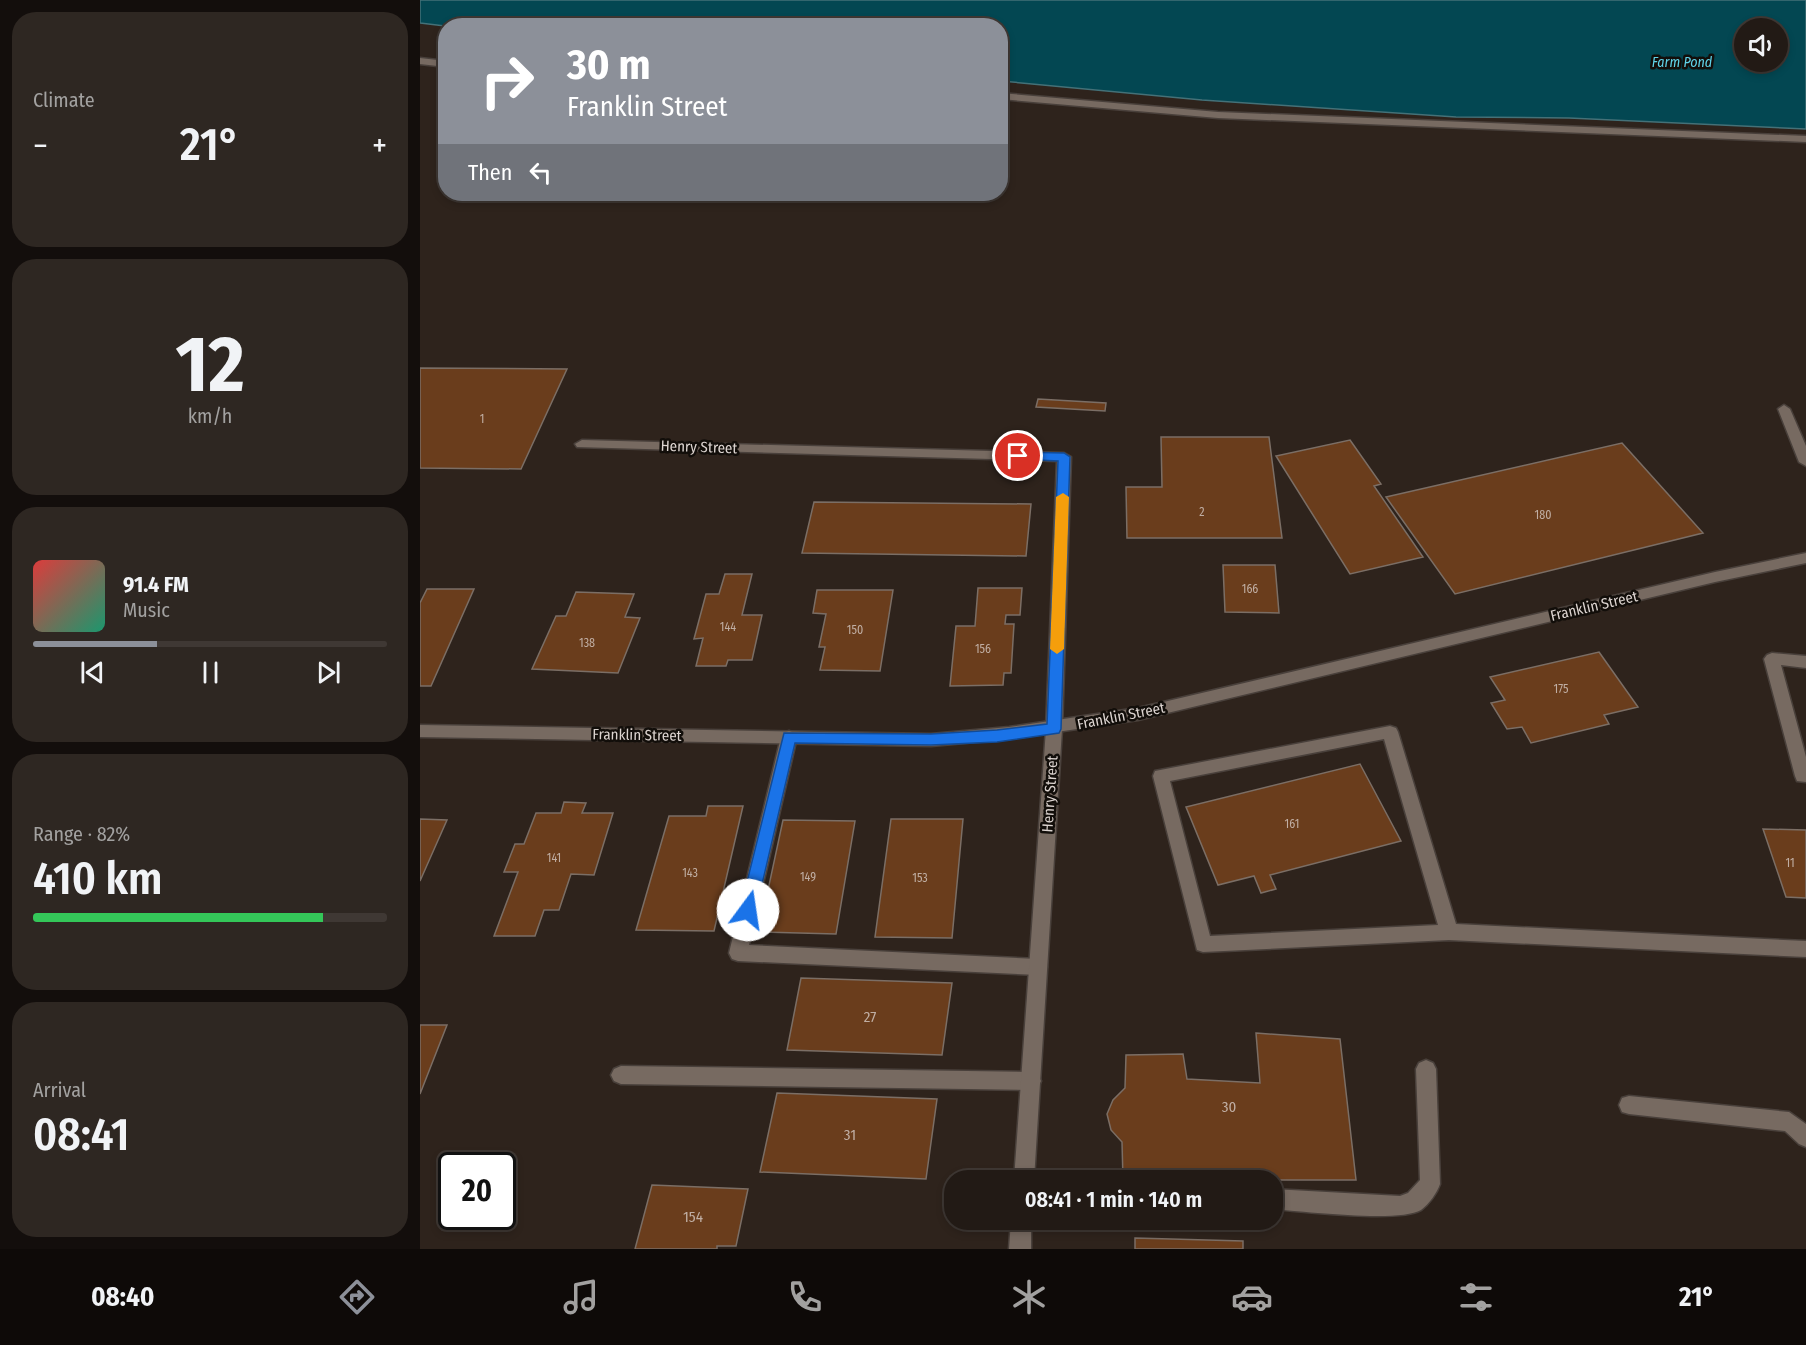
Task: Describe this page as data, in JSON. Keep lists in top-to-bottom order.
{
  "streets": {
    "street": ["Henry Street", "Franklin Street"]
  },
  "crossings": [
    ["Henry Street", "Franklin Street"]
  ],
  "water": ["Farm Pond"],
  "house_numbers": [
    "1",
    "2",
    "180",
    "166",
    "144",
    "150",
    "138",
    "156",
    "175",
    "161",
    "141",
    "11",
    "143",
    "149",
    "153",
    "27",
    "30",
    "31",
    "154"
  ],
  "page": {
    "tile": [
      "Climate",
      ["12", "km/h"],
      ["Range · 82%", "410 km"],
      ["Arrival", "08:41"]
    ],
    "turn": ["30 m", "Franklin Street"],
    "heat": ["−", "21°", "+"],
    "then": "Then",
    "song": ["91.4 FM", "Music"],
    "limit": "20",
    "trip": "08:41 · 1 min · 140 m",
    "tabs": ["08:40", "21°"]
  }
}
